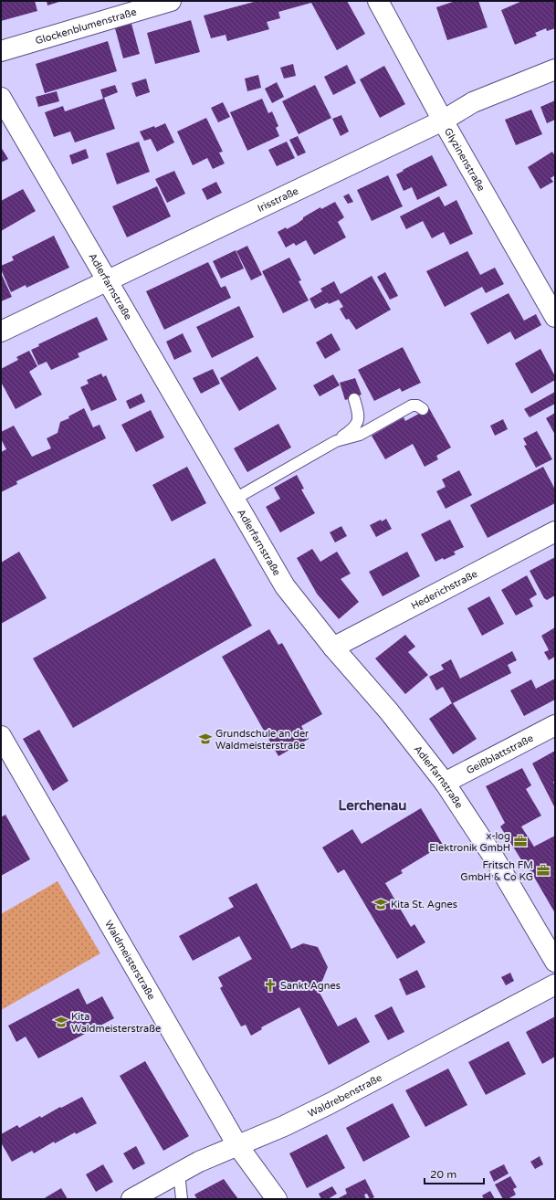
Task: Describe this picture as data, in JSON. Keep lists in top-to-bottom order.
{
  "streets": {
    "street": [
      "Glockenblumenstraße",
      "Glyzinenstraße",
      "Irisstraße",
      "Adlerfarnstraße",
      "Hederichstraße",
      "Geißblattstraße",
      "Waldmeisterstraße",
      "Waldrebenstraße"
    ]
  },
  "crossings": [
    ["Glyzinenstraße", "Irisstraße"],
    ["Irisstraße", "Adlerfarnstraße"],
    ["Adlerfarnstraße", "Hederichstraße"],
    ["Adlerfarnstraße", "Geißblattstraße"],
    ["Waldmeisterstraße", "Waldrebenstraße"]
  ],
  "districts": ["Lerchenau"],
  "places": {
    "school or university": ["Grundschule an der Waldmeisterstraße", "Kita St. Agnes", "Kita Waldmeisterstraße"],
    "office": ["x-log Elektronik GmbH", "Fritsch FM GmbH & Co KG"],
    "church": ["Sankt Agnes"]
  },
  "scale_bar": "20 m"
}
